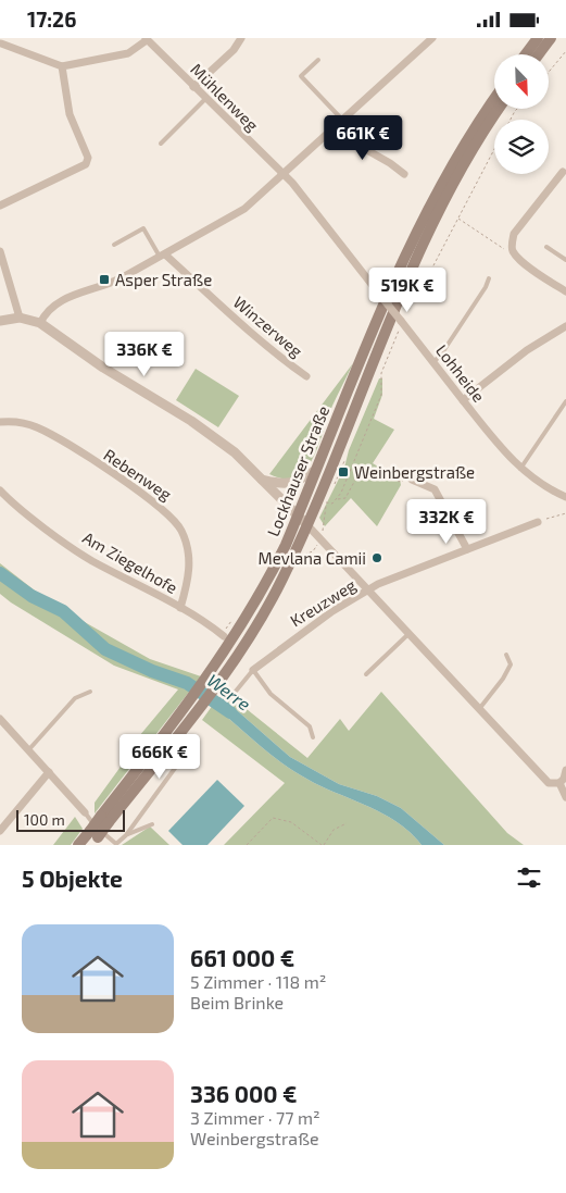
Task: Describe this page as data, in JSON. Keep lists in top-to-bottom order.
{
  "streets": {
    "main road": ["Lockhauser Straße"],
    "street": [
      "Mühlenweg",
      "Winzerweg",
      "Lohheide",
      "Rebenweg",
      "Am Ziegelhofe",
      "Kreuzweg"
    ]
  },
  "crossings": [
    ["Mühlenweg", "Lohheide"],
    ["Rebenweg", "Am Ziegelhofe"]
  ],
  "water": ["Werre"],
  "places": {
    "transit": ["Asper Straße", "Weinbergstraße"],
    "other": ["Mevlana Camii"]
  },
  "scale_bar": "100 m",
  "north": "bottom right",
  "page": {
    "status": "17:26",
    "price": [
      "661K €",
      "519K €",
      "336K €",
      "332K €",
      "666K €"
    ],
    "scale": "100 m",
    "heading": "5 Objekte",
    "list": [
      {
        "name": "661 000 €",
        "note": "5 Zimmer · 118 m² · Beim Brinke"
      },
      {
        "name": "336 000 €",
        "note": "3 Zimmer · 77 m² · Weinbergstraße"
      }
    ]
  }
}
